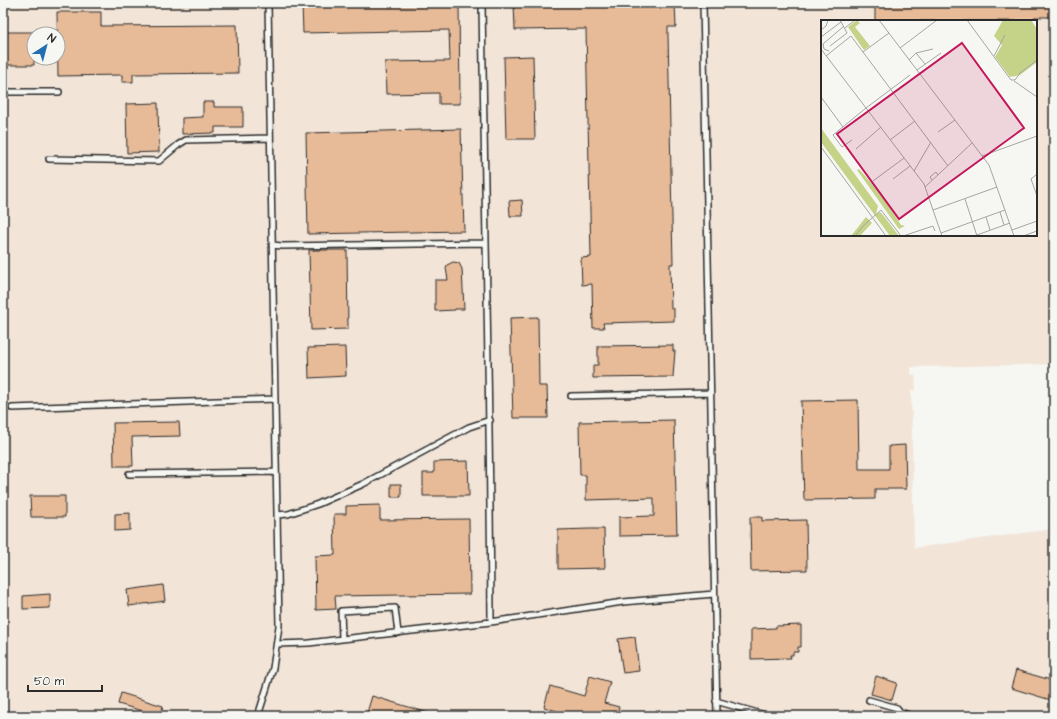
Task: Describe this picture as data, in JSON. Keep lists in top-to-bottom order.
{
  "scale_bar": "50 m",
  "north": "top right"
}
